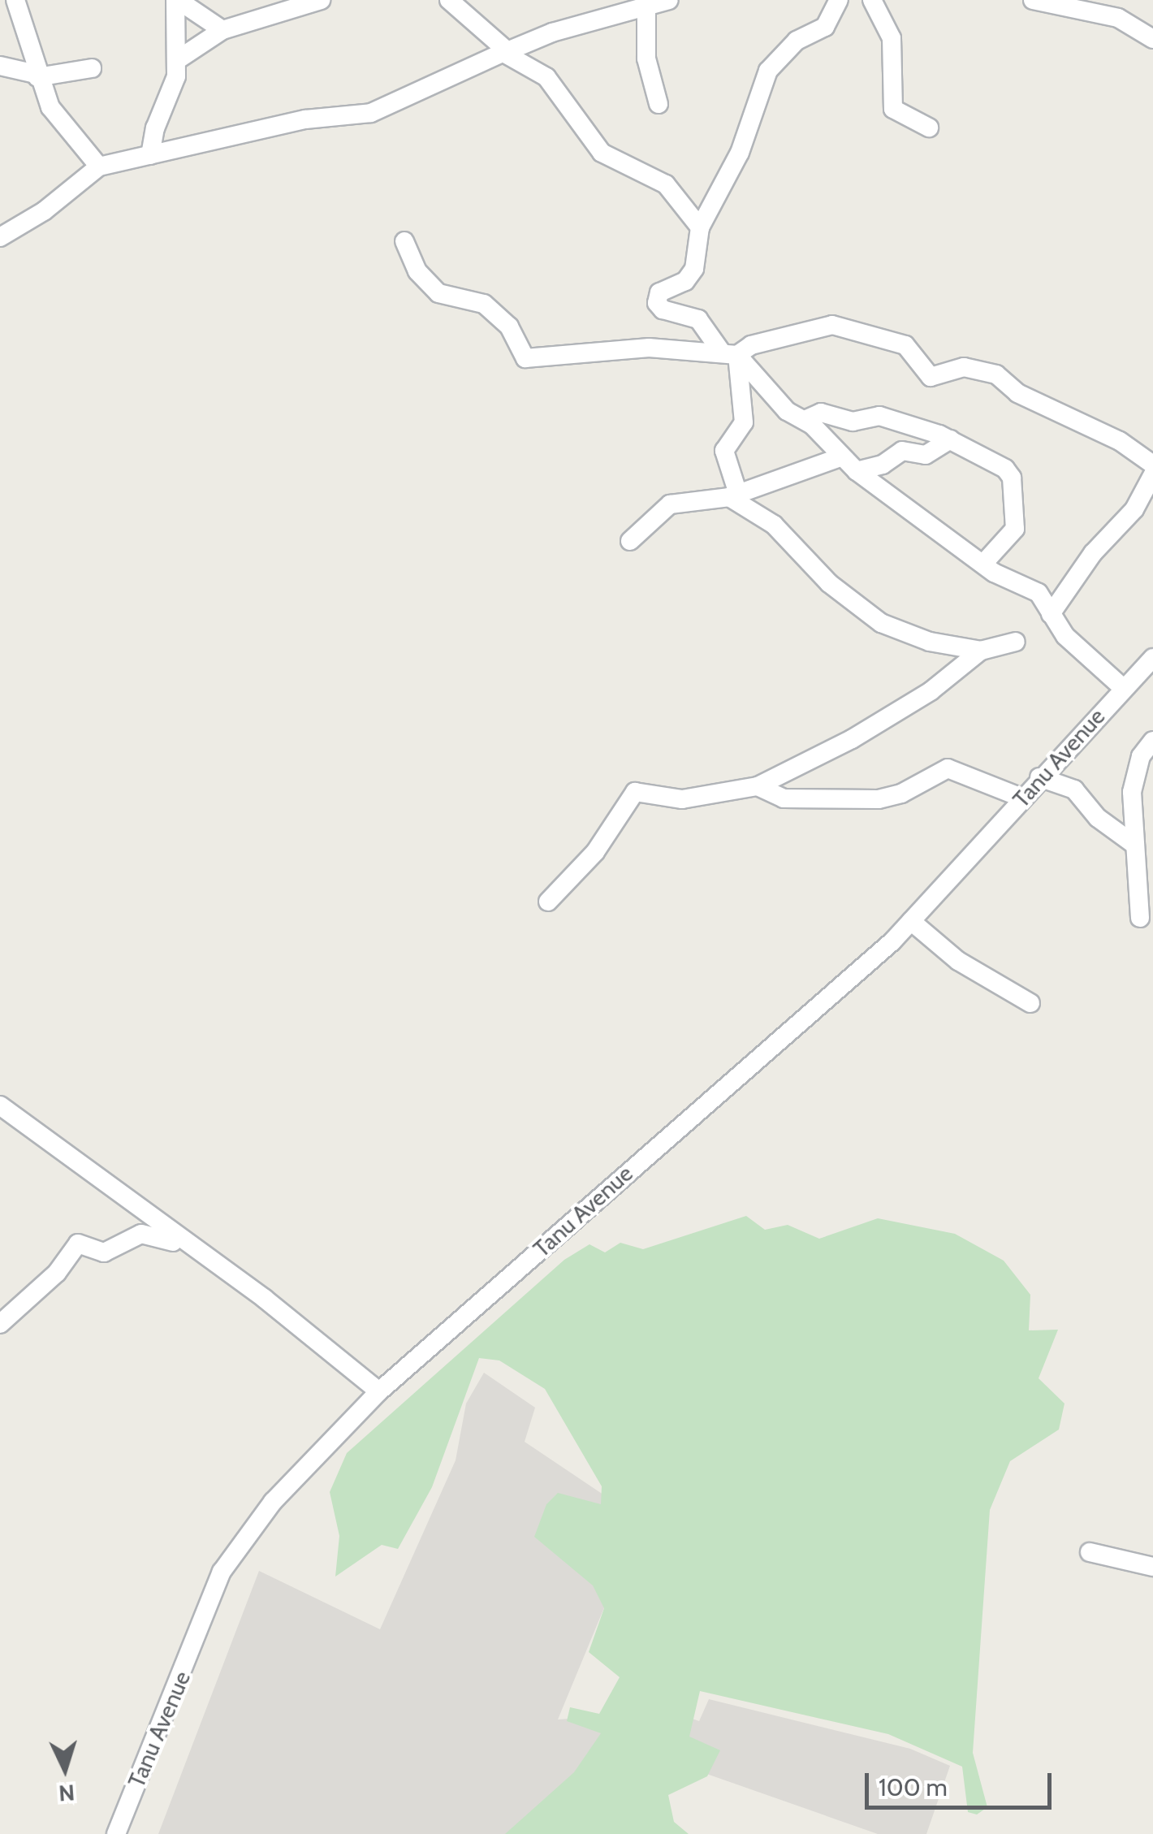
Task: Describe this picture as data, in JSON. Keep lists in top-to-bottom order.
{
  "streets": {
    "street": ["Tanu Avenue"]
  },
  "scale_bar": "100 m",
  "north": "bottom"
}
